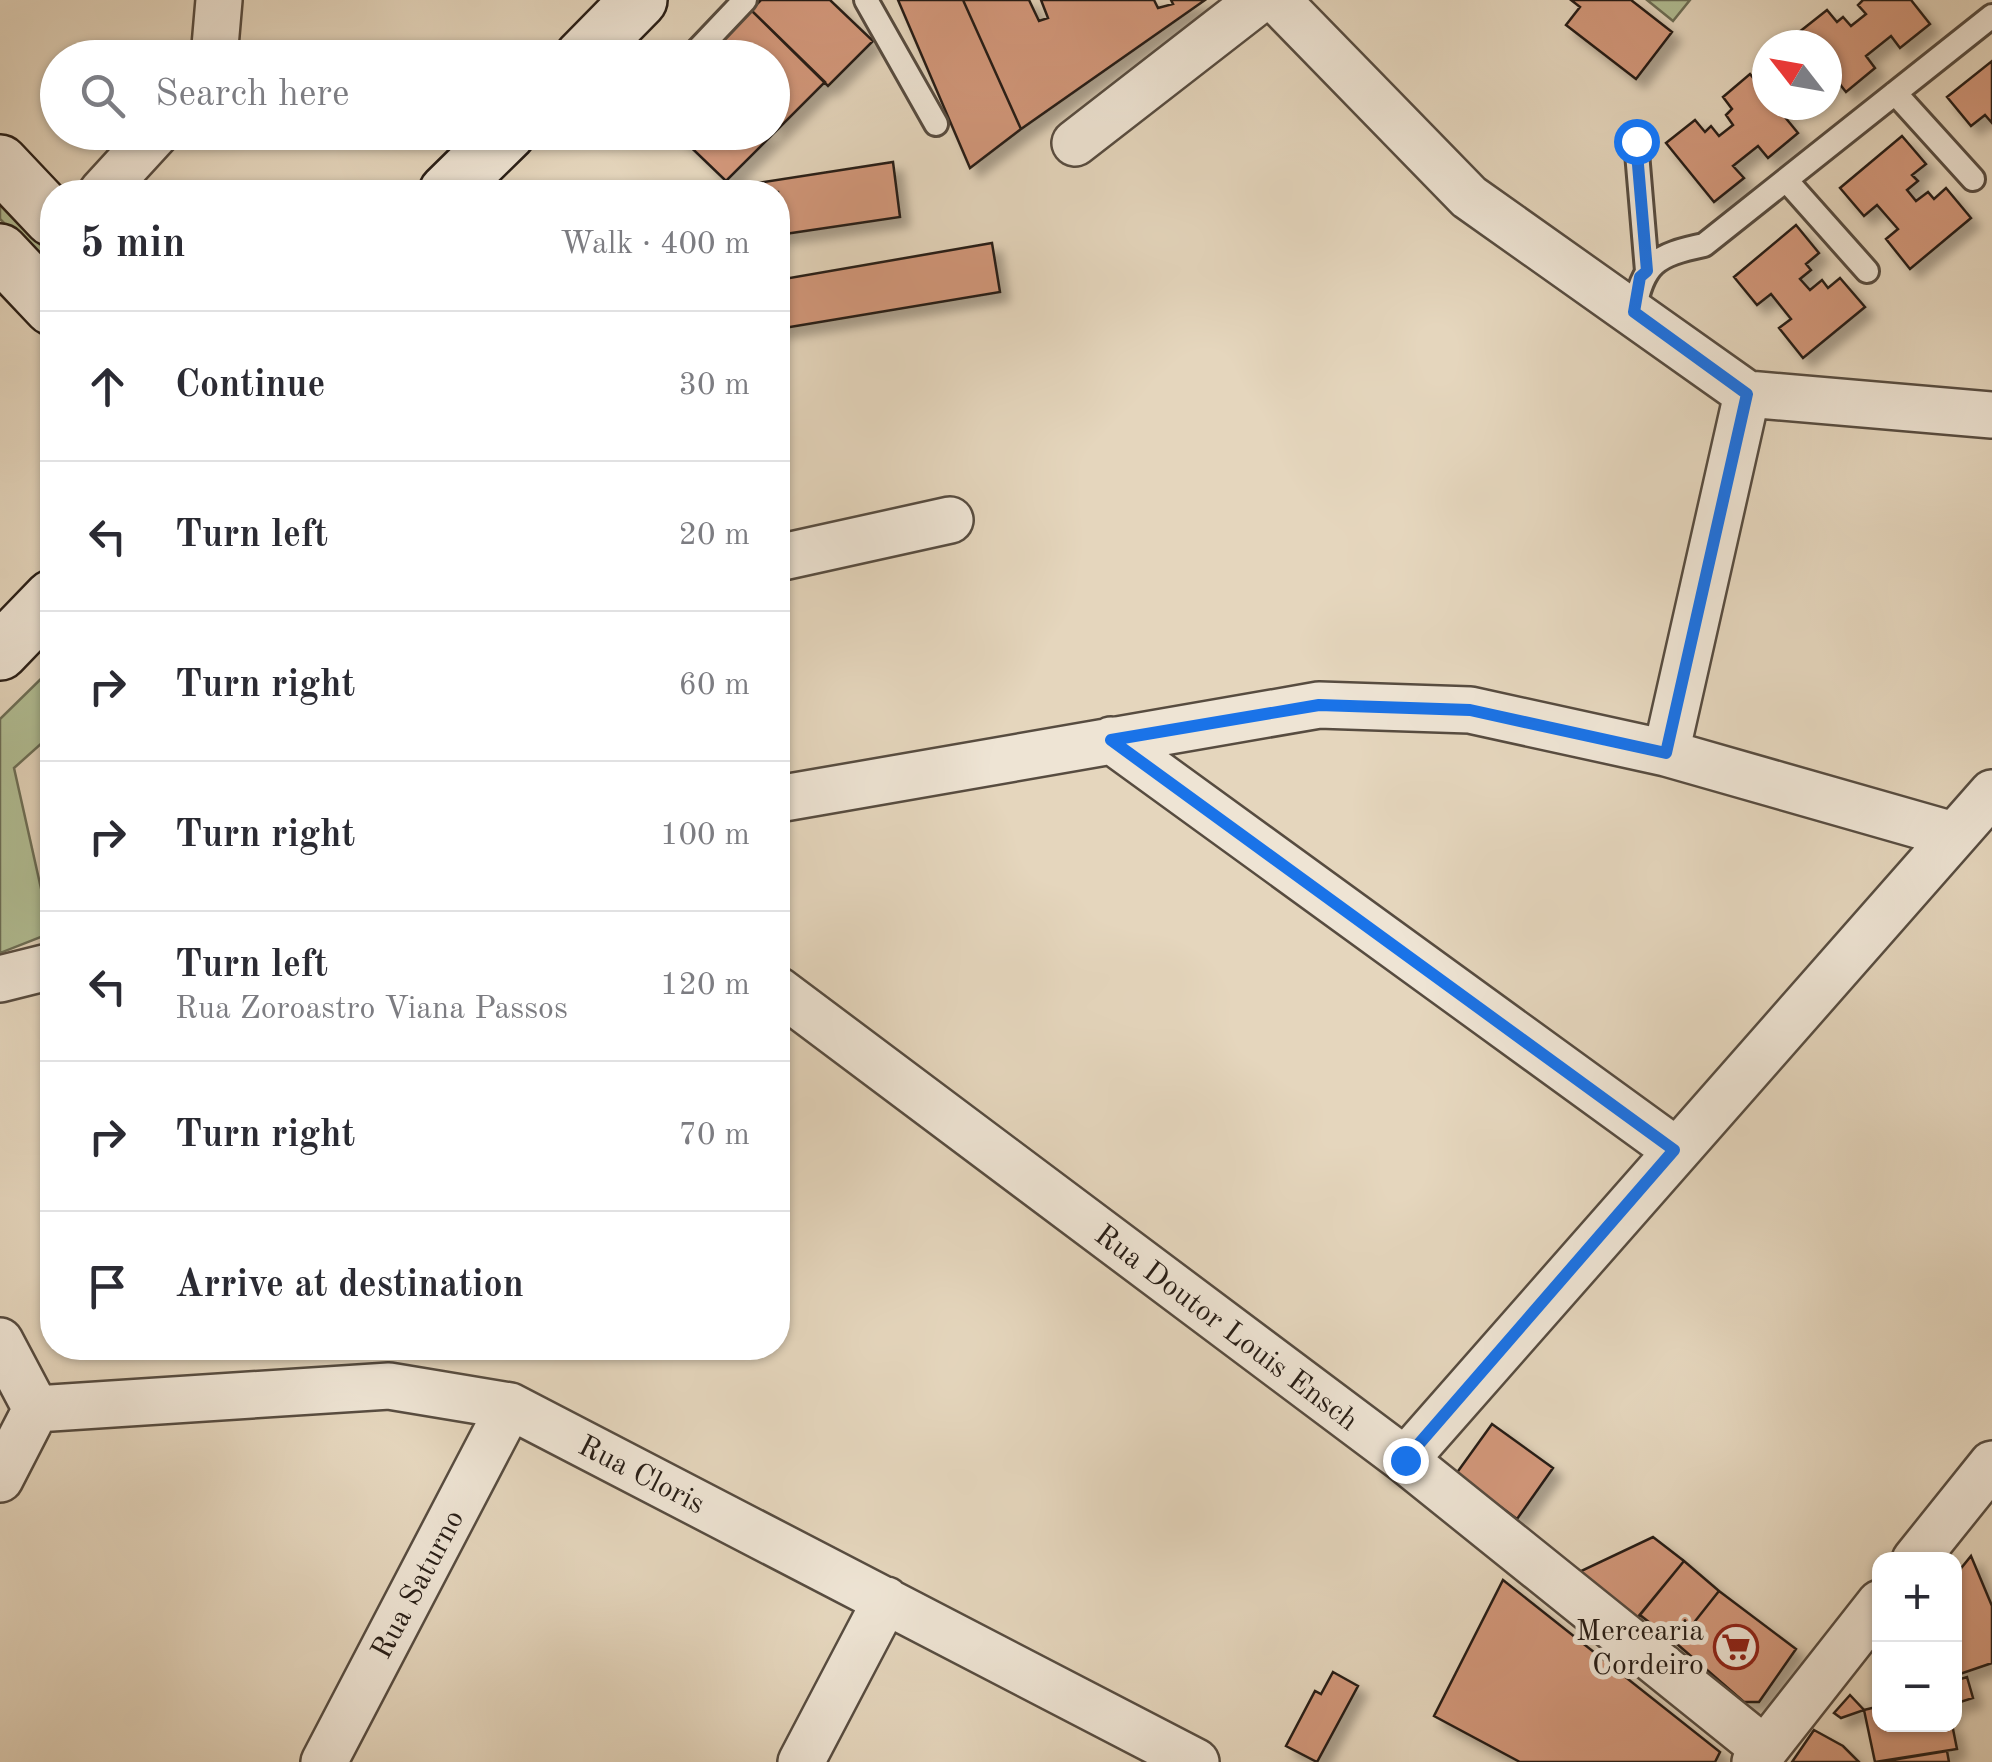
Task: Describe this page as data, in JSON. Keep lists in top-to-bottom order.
{
  "streets": {
    "street": ["Rua Doutor Louis Ensch", "Rua Cloris", "Rua Saturno"]
  },
  "crossings": [
    ["Rua Cloris", "Rua Saturno"]
  ],
  "places": {
    "supermarket": ["Mercearia Cordeiro"]
  },
  "north": "top left",
  "page": {
    "search": "Search here",
    "heading": ["5 min", "Walk · 400 m"],
    "list": [
      ["Continue", "30 m"],
      ["Turn left", "20 m"],
      ["Turn right", "60 m"],
      ["Turn right", "100 m"],
      ["Turn left", "Rua Zoroastro Viana Passos", "120 m"],
      ["Turn right", "70 m"],
      "Arrive at destination"
    ],
    "map_buttons": ["+", "−"]
  }
}
